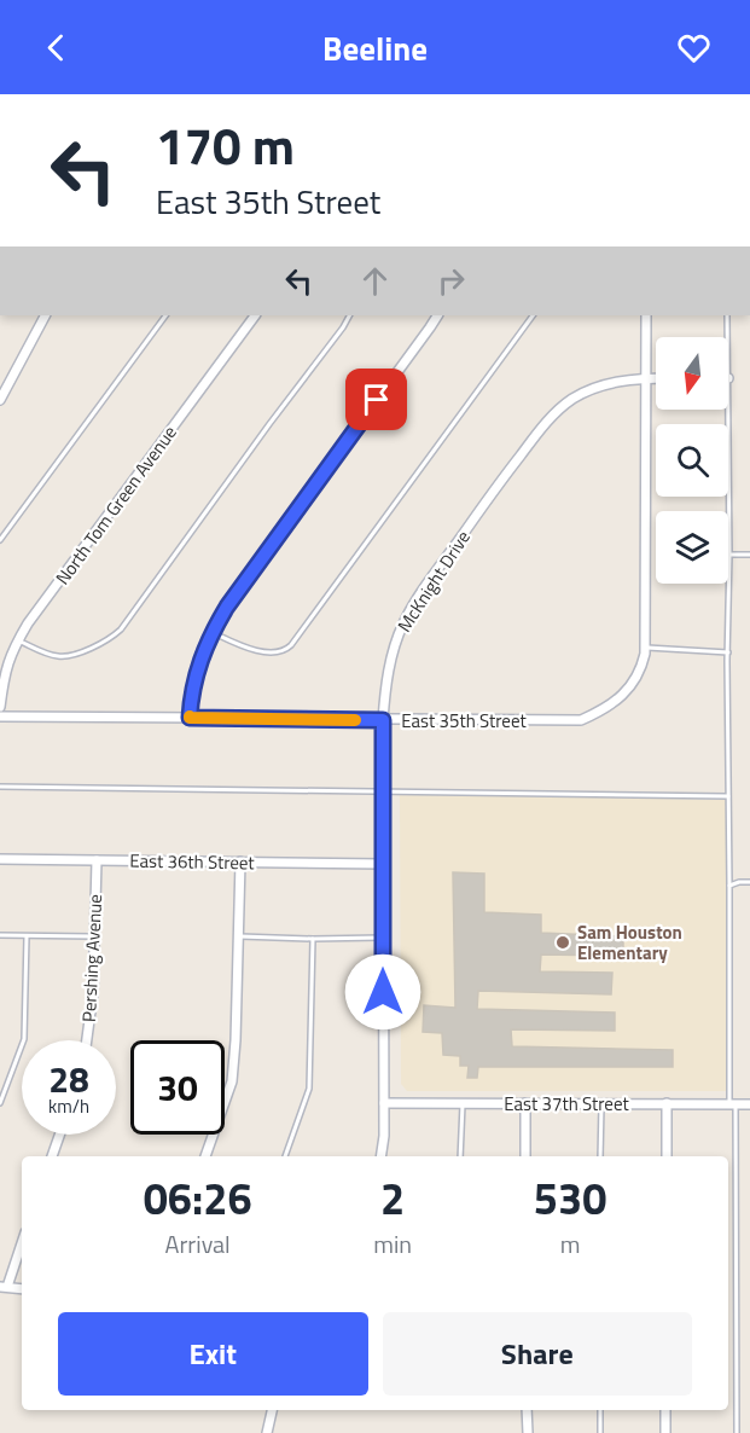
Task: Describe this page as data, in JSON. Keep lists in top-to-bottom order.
{
  "streets": {
    "street": [
      "North Tom Green Avenue",
      "McKnight Drive",
      "East 35th Street",
      "East 36th Street",
      "Pershing Avenue",
      "East 37th Street"
    ]
  },
  "crossings": [
    ["McKnight Drive", "East 35th Street"],
    ["McKnight Drive", "East 36th Street"],
    ["McKnight Drive", "East 37th Street"],
    ["East 36th Street", "Pershing Avenue"]
  ],
  "places": ["Sam Houston Elementary"],
  "north": "bottom",
  "page": {
    "header": "Beeline",
    "turn": ["170 m", "East 35th Street"],
    "speed": "28 km/h",
    "limit": "30",
    "eta": [
      "06:26",
      "Arrival",
      "2",
      "min",
      "530",
      "m"
    ],
    "buttons": ["Exit", "Share"]
  }
}
